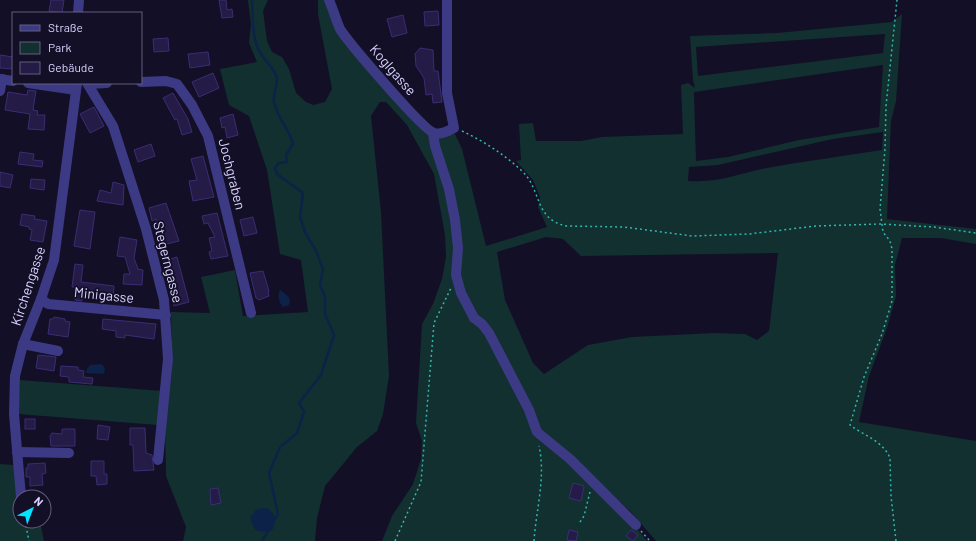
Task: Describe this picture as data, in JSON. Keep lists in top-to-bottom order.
{
  "streets": {
    "street": [
      "Koglgasse",
      "Jochgraben",
      "Stegerngasse",
      "Kirchengasse",
      "Minigasse"
    ]
  },
  "crossings": [
    ["Stegerngasse", "Minigasse"],
    ["Kirchengasse", "Minigasse"]
  ],
  "legend": ["Straße", "Park", "Gebäude"],
  "north": "top right"
}
